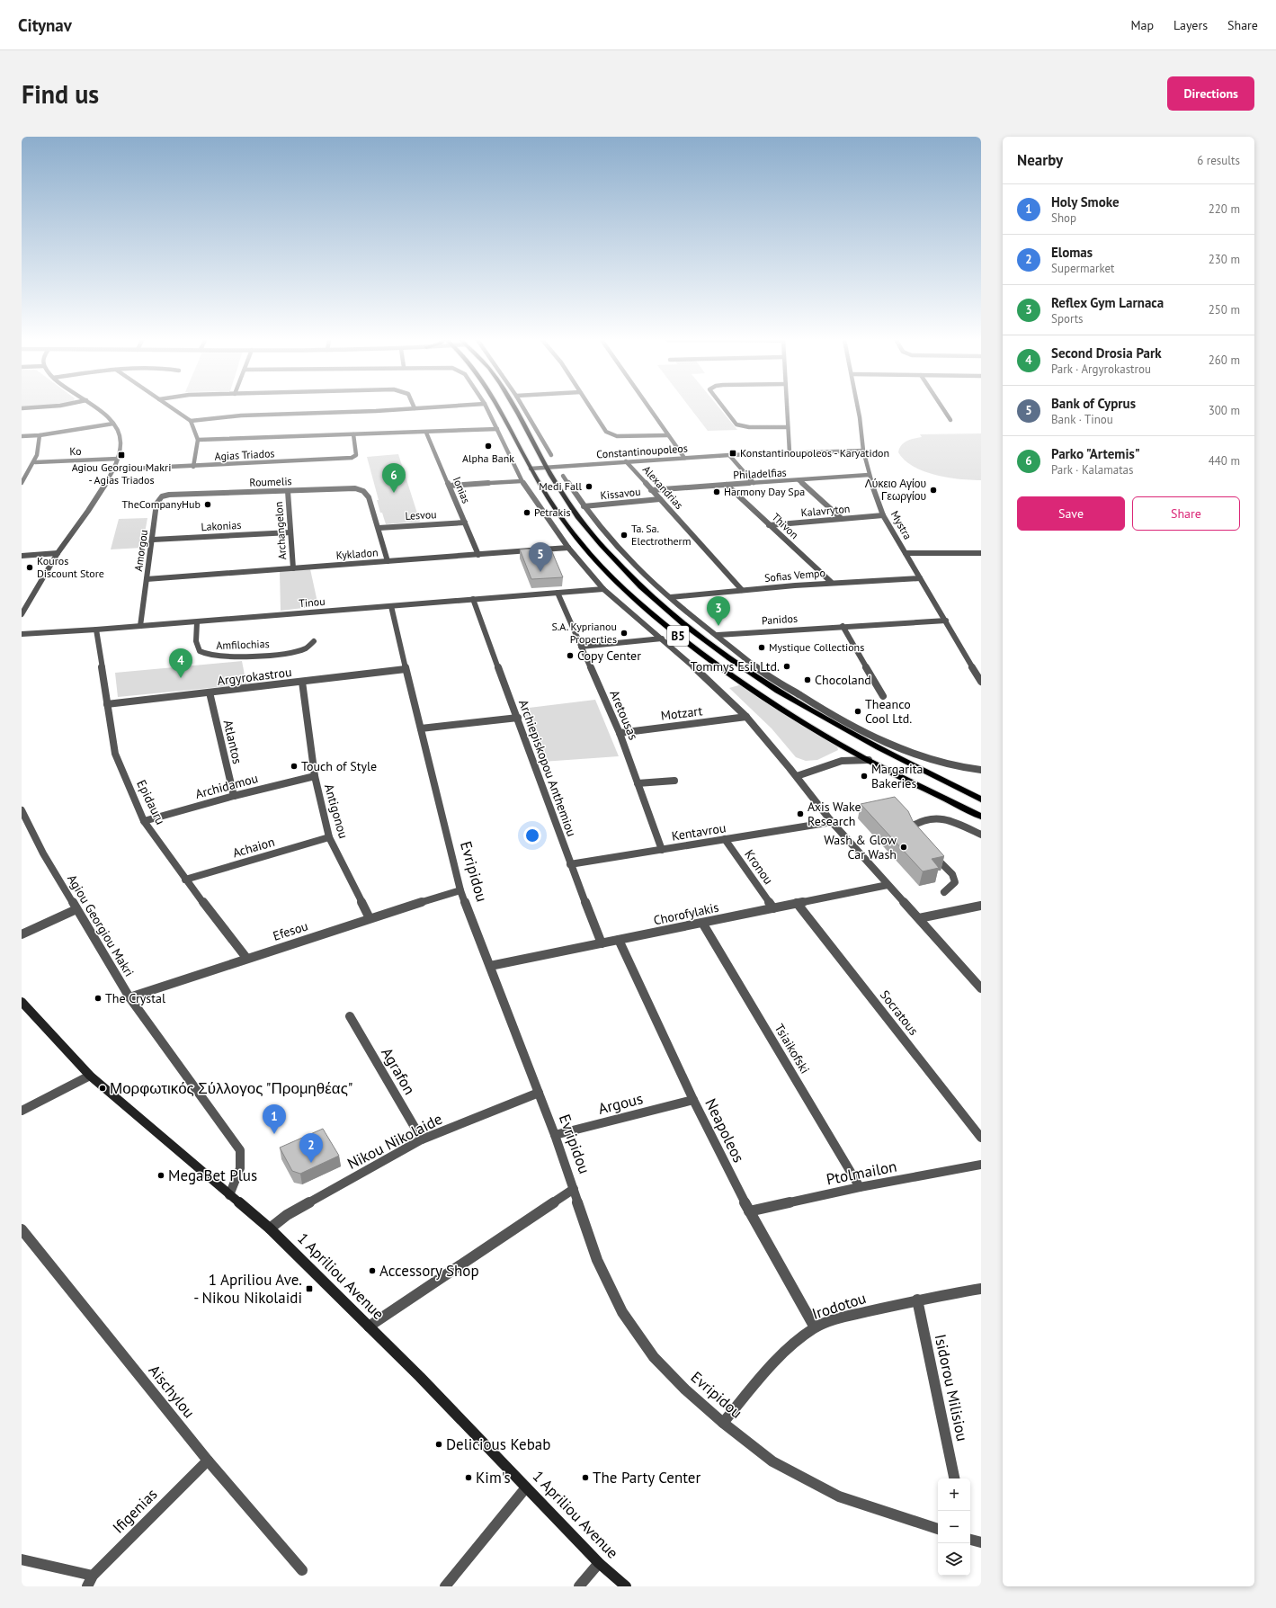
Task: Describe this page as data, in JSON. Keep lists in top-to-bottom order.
{
  "streets": {
    "main road": ["B5", "1 Apriliou Avenue"],
    "street": [
      "Ko",
      "Constantinoupoleos",
      "Agias Triados",
      "Philadelfias",
      "Roumelis",
      "Alexandrias",
      "Ionias",
      "Kissavou",
      "Kalavryton",
      "Lesvou",
      "Mystra",
      "Lakonias",
      "Thivon",
      "Archangelon",
      "Amorgou",
      "Kykladon",
      "Sofias Vempo",
      "Tinou",
      "Panidos",
      "Amfilochias",
      "Argyrokastrou",
      "Motzart",
      "Aretousas",
      "Atlantos",
      "Archiepiskopou Anthemiou",
      "Archidamou",
      "Epidauru",
      "Antigonou",
      "Kentavrou",
      "Achaion",
      "Kronou",
      "Evripidou",
      "Chorofylakis",
      "Agiou Georgiou Makri",
      "Efesou",
      "Socratous",
      "Tsiaikofski",
      "Agrafon",
      "Argous",
      "Neapoleos",
      "Nikou Nikolaide",
      "Ptolmailon",
      "Irodotou",
      "Isidorou Milisiou",
      "Aischylou",
      "Ifigenias"
    ]
  },
  "crossings": [
    ["Constantinoupoleos", "Alexandrias"],
    ["Constantinoupoleos", "Mystra"],
    ["Constantinoupoleos", "B5"],
    ["Philadelfias", "Alexandrias"],
    ["Philadelfias", "Mystra"],
    ["Philadelfias", "Thivon"],
    ["Roumelis", "Lesvou"],
    ["Roumelis", "Archangelon"],
    ["Roumelis", "Amorgou"],
    ["Alexandrias", "Kissavou"],
    ["Alexandrias", "Sofias Vempo"],
    ["Ionias", "Lesvou"],
    ["Ionias", "Kykladon"],
    ["Kalavryton", "Mystra"],
    ["Kalavryton", "Thivon"],
    ["Mystra", "Sofias Vempo"],
    ["Mystra", "Panidos"],
    ["Lakonias", "Archangelon"],
    ["Lakonias", "Amorgou"],
    ["Thivon", "Sofias Vempo"],
    ["Archangelon", "Kykladon"],
    ["Amorgou", "Kykladon"],
    ["Amorgou", "Tinou"],
    ["Tinou", "Amfilochias"],
    ["Tinou", "Aretousas"],
    ["Tinou", "Archiepiskopou Anthemiou"],
    ["Tinou", "Epidauru"],
    ["Tinou", "Evripidou"],
    ["Argyrokastrou", "Atlantos"],
    ["Argyrokastrou", "Epidauru"],
    ["Argyrokastrou", "Antigonou"],
    ["Argyrokastrou", "Evripidou"],
    ["Motzart", "Aretousas"],
    ["Aretousas", "Kentavrou"],
    ["Atlantos", "Archidamou"],
    ["Archiepiskopou Anthemiou", "Kentavrou"],
    ["Archiepiskopou Anthemiou", "Chorofylakis"],
    ["Archidamou", "Epidauru"],
    ["Archidamou", "Antigonou"],
    ["Epidauru", "Achaion"],
    ["Epidauru", "Efesou"],
    ["Antigonou", "Achaion"],
    ["Antigonou", "Efesou"],
    ["Kentavrou", "Kronou"],
    ["Kronou", "Chorofylakis"],
    ["Evripidou", "Chorofylakis"],
    ["Evripidou", "Efesou"],
    ["Evripidou", "Argous"],
    ["Evripidou", "Nikou Nikolaide"],
    ["Evripidou", "Irodotou"],
    ["Chorofylakis", "Socratous"],
    ["Chorofylakis", "Tsiaikofski"],
    ["Chorofylakis", "Neapoleos"],
    ["Agiou Georgiou Makri", "Efesou"],
    ["Agiou Georgiou Makri", "1 Apriliou Avenue"],
    ["Tsiaikofski", "Ptolmailon"],
    ["Agrafon", "Nikou Nikolaide"],
    ["Argous", "Neapoleos"],
    ["Neapoleos", "Ptolmailon"],
    ["Neapoleos", "Irodotou"],
    ["Nikou Nikolaide", "1 Apriliou Avenue"],
    ["Irodotou", "Isidorou Milisiou"],
    ["Aischylou", "Ifigenias"]
  ],
  "places": {
    "other": [
      "Alpha Bank",
      "Medi Fall",
      "Λύκειο Αγίου Γεωργίου",
      "Harmony Day Spa",
      "TheCompanyHub",
      "Petrakis",
      "Ta. Sa. Electrotherm",
      "Kouros Discount Store",
      "S.A. Kyprianou Properties",
      "Mystique Collections",
      "Copy Center",
      "Tommys Esil Ltd.",
      "Chocoland",
      "Theanco Cool Ltd.",
      "Touch of Style",
      "Margarita Bakeries",
      "Axis Wake Research",
      "Wash & Glow Car Wash",
      "The Crystal",
      "Μορφωτικός Σύλλογος \"Προμηθέας\"",
      "MegaBet Plus",
      "Accessory Shop",
      "Delicious Kebab",
      "Kim's",
      "The Party Center"
    ],
    "transit": ["Konstantinoupoleos - Karyatidon", "Agiou Georgiou Makri - Agias Triados", "1 Apriliou Ave. - Nikou Nikolaidi"]
  },
  "page": {
    "header": "Citynav",
    "nav": ["Map", "Layers", "Share"],
    "buttons": [
      "Directions",
      ["Save", "Share"]
    ],
    "title": "Find us",
    "heading": ["Nearby", "6 results"],
    "list": [
      {
        "mark": "1",
        "name": "Holy Smoke",
        "note": "Shop",
        "value": "220 m"
      },
      {
        "mark": "2",
        "name": "Elomas",
        "note": "Supermarket",
        "value": "230 m"
      },
      {
        "mark": "3",
        "name": "Reflex Gym Larnaca",
        "note": "Sports",
        "value": "250 m"
      },
      {
        "mark": "4",
        "name": "Second Drosia Park",
        "note": "Park · Argyrokastrou",
        "value": "260 m"
      },
      {
        "mark": "5",
        "name": "Bank of Cyprus",
        "note": "Bank · Tinou",
        "value": "300 m"
      },
      {
        "mark": "6",
        "name": "Parko \"Artemis\"",
        "note": "Park · Kalamatas",
        "value": "440 m"
      }
    ],
    "pins": [
      "6",
      "5",
      "3",
      "4",
      "1",
      "2"
    ],
    "map_buttons": ["+", "−"]
  }
}
